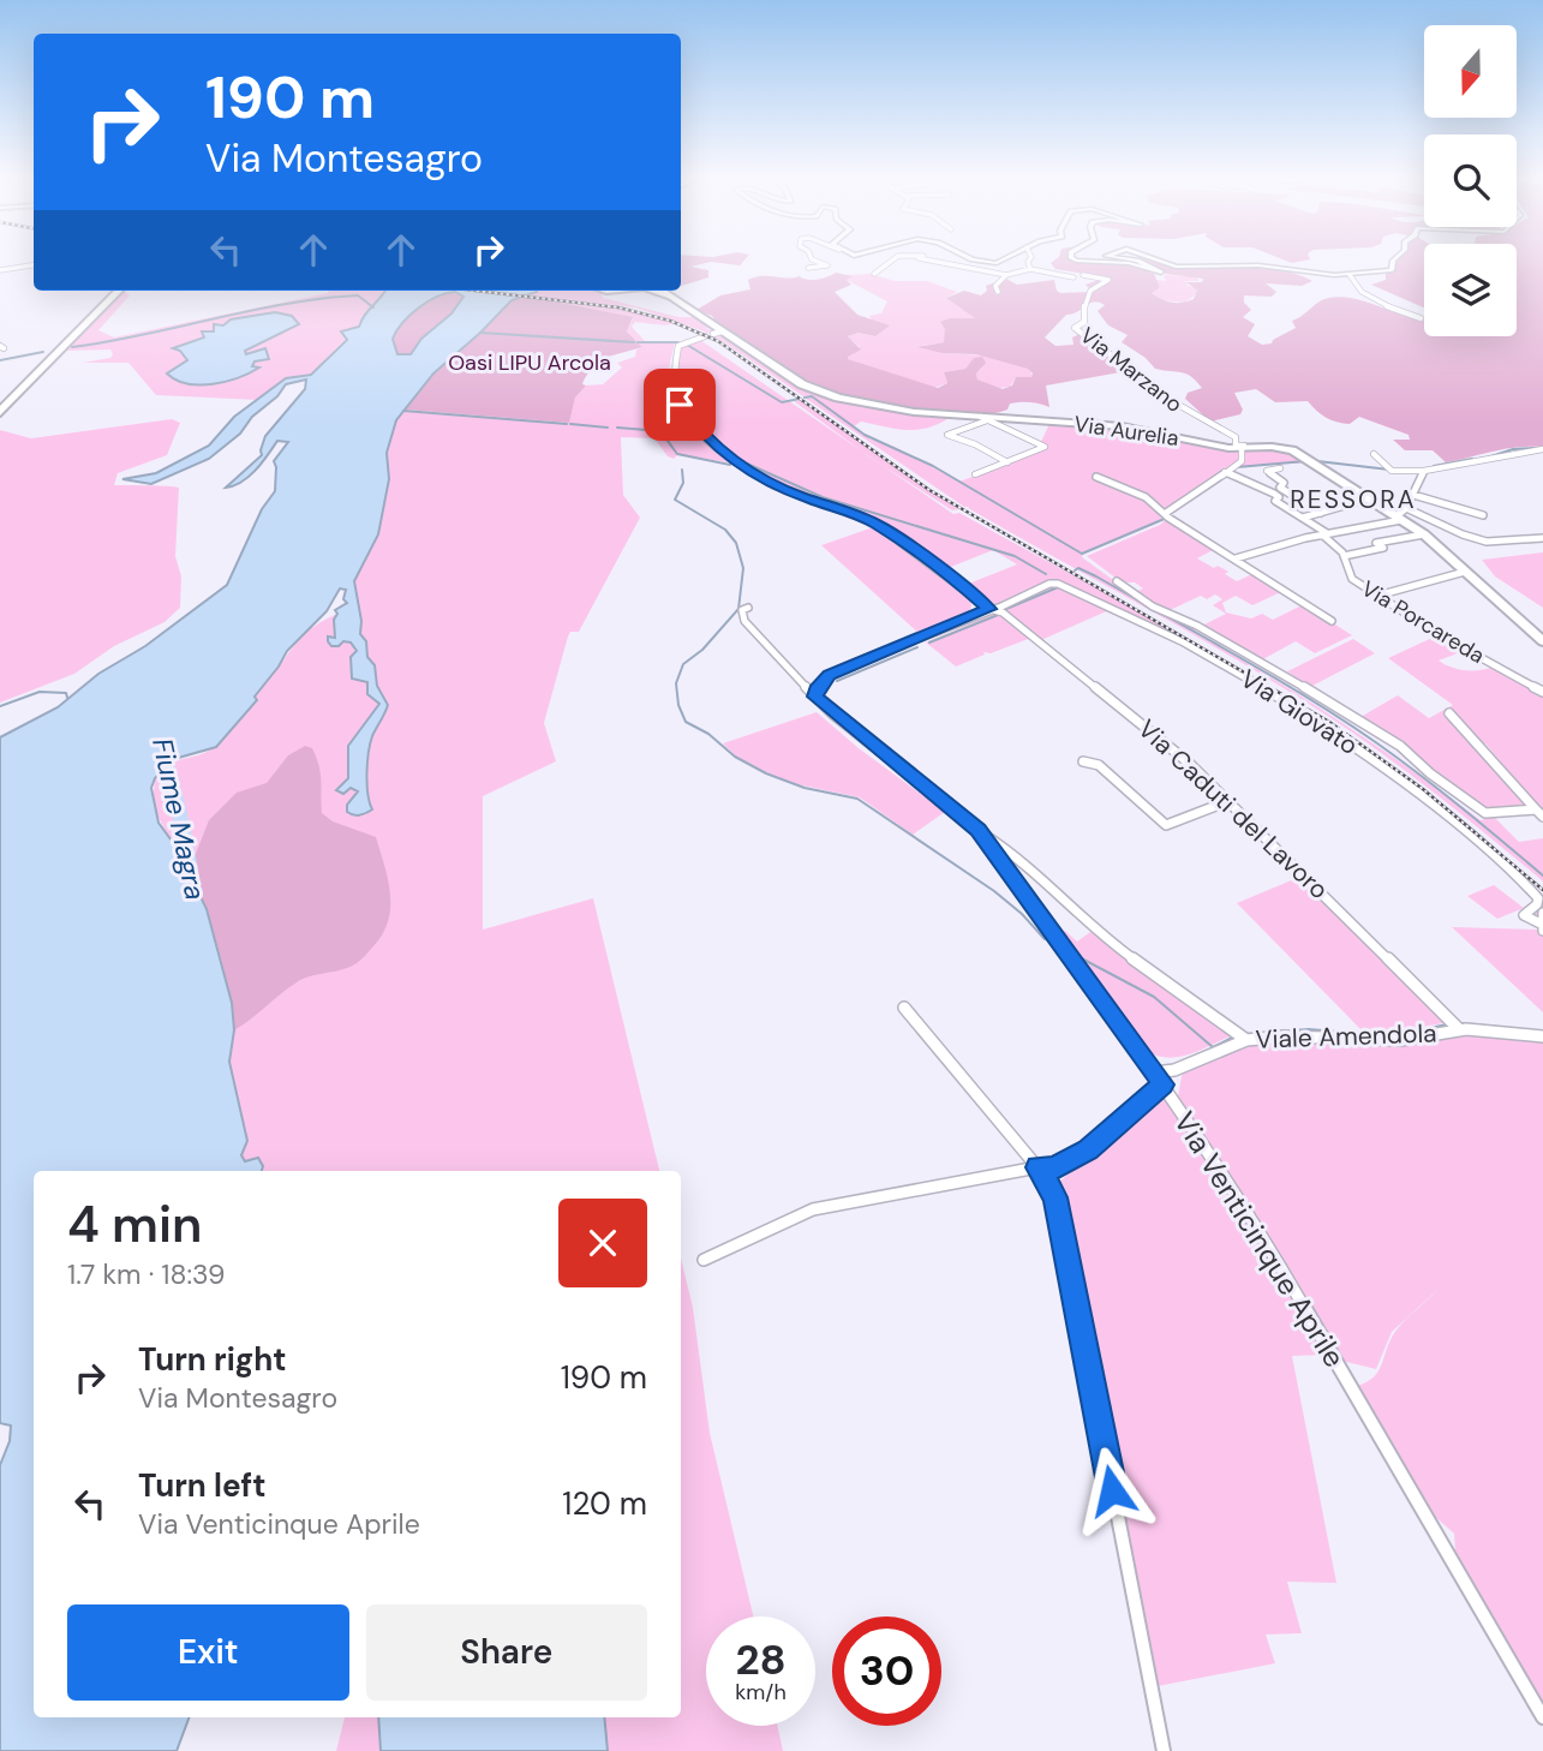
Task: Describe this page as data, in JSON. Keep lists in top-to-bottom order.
{
  "streets": {
    "main road": ["Via Aurelia"],
    "street": [
      "Via Marzano",
      "Via Porcareda",
      "Via Giovato",
      "Via Caduti del Lavoro",
      "Viale Amendola",
      "Via Venticinque Aprile"
    ]
  },
  "crossings": [
    ["Via Marzano", "Via Aurelia"],
    ["Via Giovato", "Via Caduti del Lavoro"],
    ["Via Caduti del Lavoro", "Viale Amendola"],
    ["Viale Amendola", "Via Venticinque Aprile"]
  ],
  "districts": ["RESSORA"],
  "water": ["Fiume Magra"],
  "parks": ["Oasi LIPU Arcola"],
  "north": "bottom",
  "page": {
    "turn": ["190 m", "Via Montesagro"],
    "heading": ["4 min", "1.7 km · 18:39"],
    "list": [
      {
        "name": "Turn right",
        "note": "Via Montesagro",
        "value": "190 m"
      },
      {
        "name": "Turn left",
        "note": "Via Venticinque Aprile",
        "value": "120 m"
      }
    ],
    "buttons": ["Exit", "Share"],
    "speed": "28 km/h",
    "limit": "30"
  }
}
